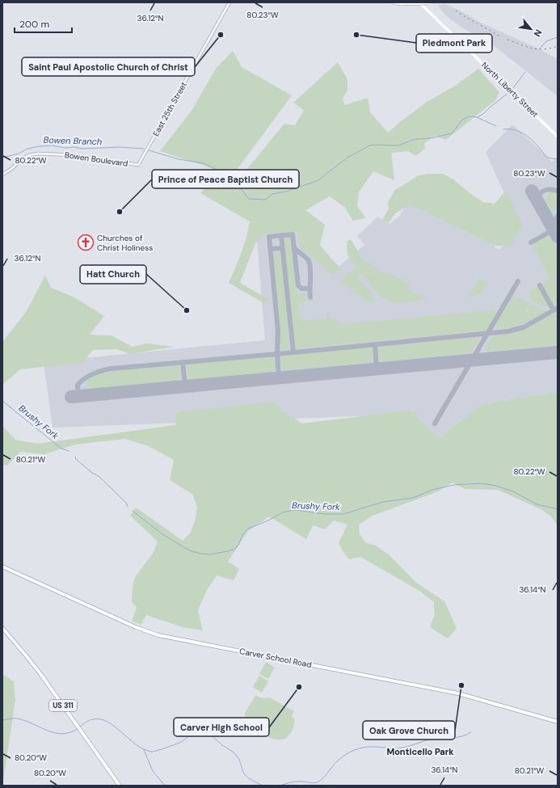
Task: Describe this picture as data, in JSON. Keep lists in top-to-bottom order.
{
  "streets": {
    "main road": ["North Liberty Street", "Carver School Road", "US 311"],
    "street": ["East 25th Street", "Bowen Boulevard"]
  },
  "crossings": [
    ["East 25th Street", "Bowen Boulevard"]
  ],
  "districts": ["Monticello Park"],
  "water": ["Bowen Branch", "Brushy Fork"],
  "places": {
    "other": [
      "Saint Paul Apostolic Church of Christ",
      "Piedmont Park",
      "Prince of Peace Baptist Church",
      "Hatt Church",
      "Oak Grove Church",
      "Carver High School"
    ],
    "church": ["Churches of Christ Holiness"]
  },
  "scale_bar": "200 m",
  "north": "bottom right",
  "coordinates": [
    "80.23°W",
    "36.12°N",
    "80.22°W",
    "80.21°W",
    "36.14°N",
    "80.20°W"
  ]
}
